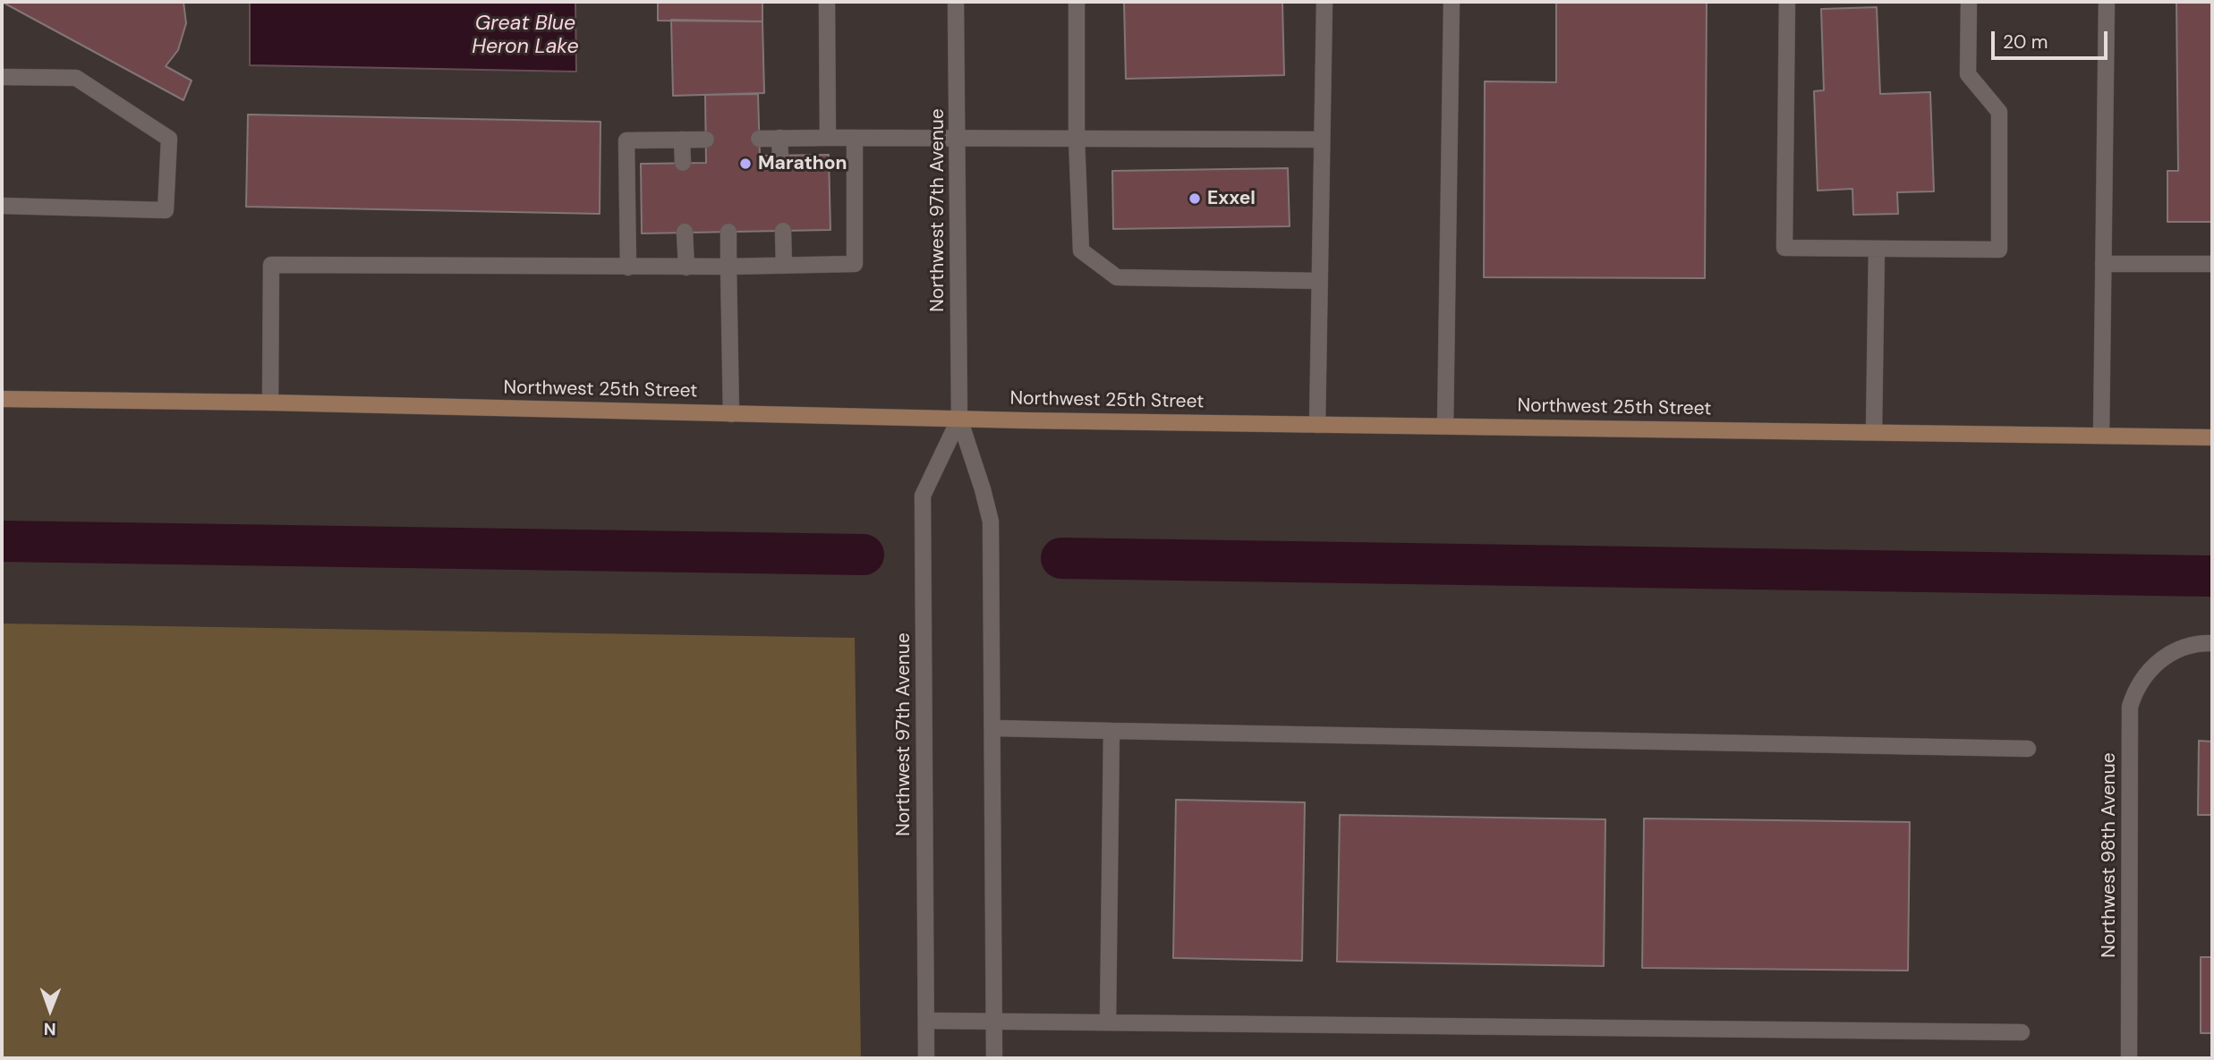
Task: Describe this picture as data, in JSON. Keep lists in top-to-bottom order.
{
  "streets": {
    "main road": ["Northwest 25th Street"],
    "street": ["Northwest 97th Avenue", "Northwest 98th Avenue"]
  },
  "crossings": [
    ["Northwest 97th Avenue", "Northwest 25th Street"]
  ],
  "water": ["Great Blue Heron Lake"],
  "places": ["Marathon", "Exxel"],
  "scale_bar": "20 m",
  "north": "bottom"
}
